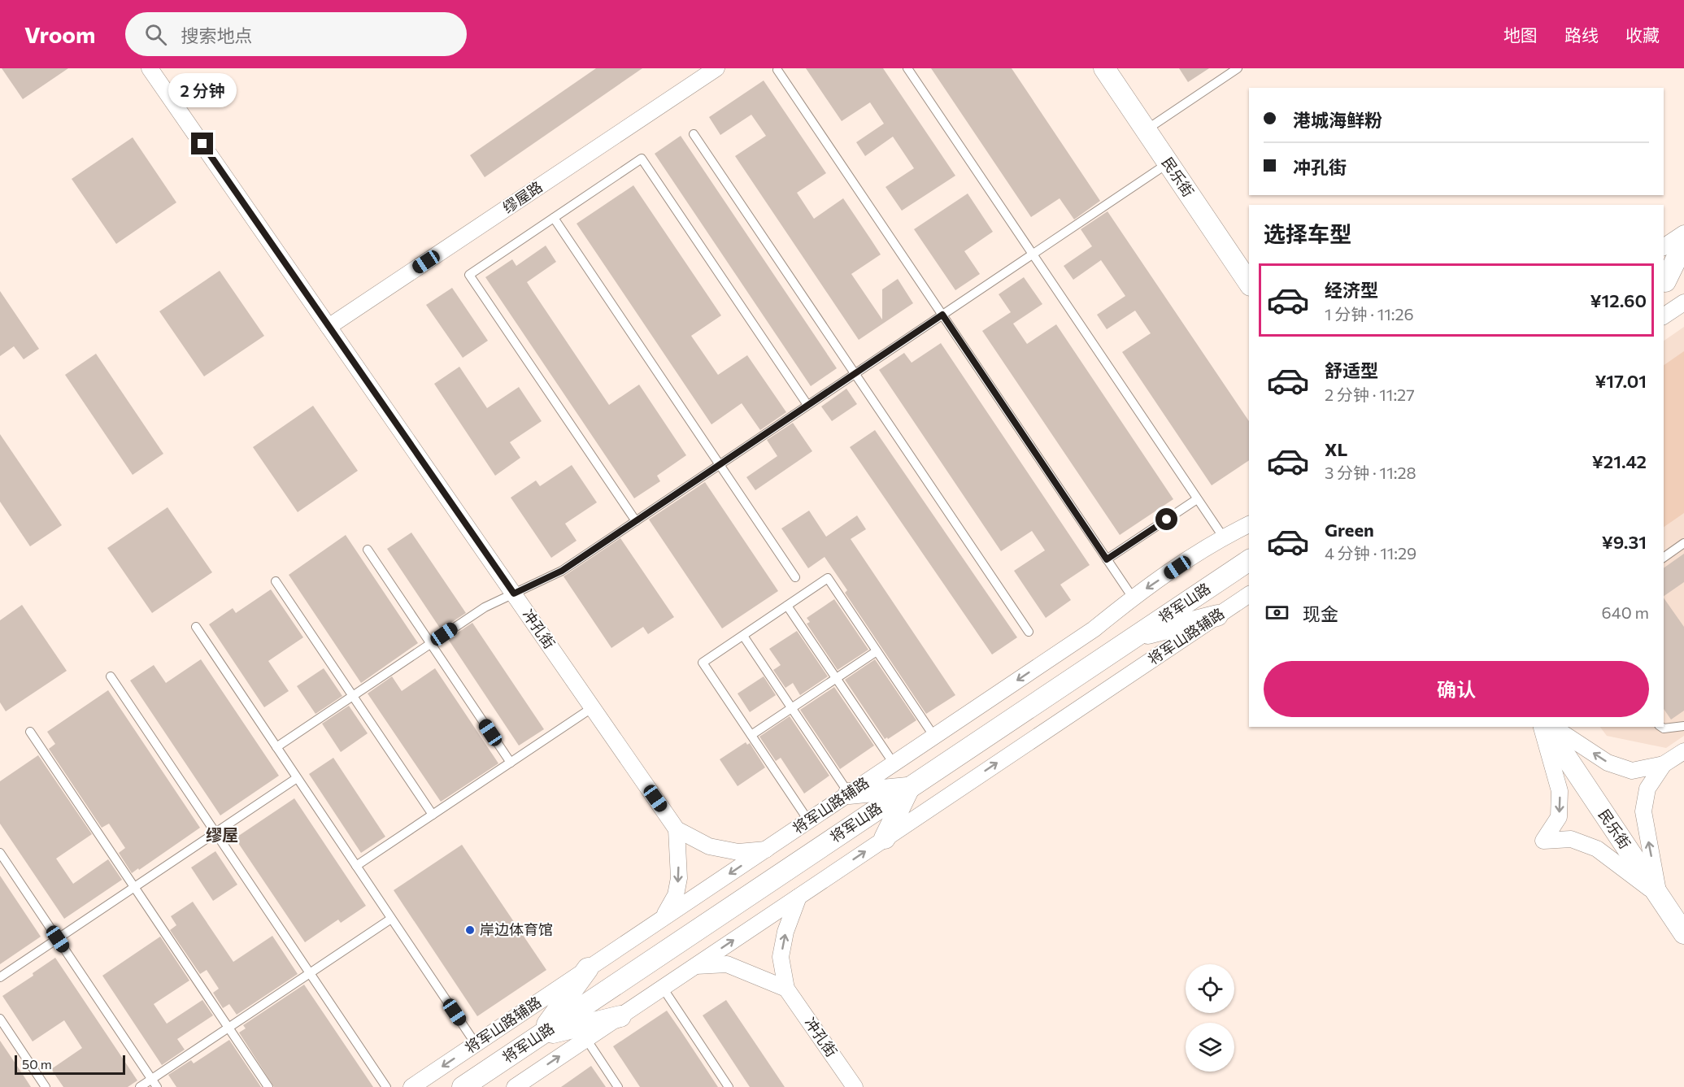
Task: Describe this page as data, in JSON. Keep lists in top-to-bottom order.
{
  "streets": {
    "street": [
      "民乐街",
      "缪屋路",
      "将军山路",
      "冲孔街",
      "将军山路辅路"
    ]
  },
  "crossings": [
    ["缪屋路", "冲孔街"],
    ["冲孔街", "将军山路辅路"]
  ],
  "districts": ["缪屋"],
  "places": ["岸边体育馆"],
  "scale_bar": "50 m",
  "page": {
    "header": "Vroom",
    "search": "搜索地点",
    "nav": ["地图", "路线", "收藏"],
    "bubble": "2 分钟",
    "banner": ["港城海鲜粉", "冲孔街"],
    "heading": "选择车型",
    "list": [
      {
        "name": "经济型",
        "note": "1 分钟 · 11:26",
        "value": "¥12.60"
      },
      {
        "name": "舒适型",
        "note": "2 分钟 · 11:27",
        "value": "¥17.01"
      },
      {
        "name": "XL",
        "note": "3 分钟 · 11:28",
        "value": "¥21.42"
      },
      {
        "name": "Green",
        "note": "4 分钟 · 11:29",
        "value": "¥9.31"
      }
    ],
    "pay": ["现金", "640 m"],
    "buttons": "确认",
    "scale": "50 m"
  }
}
